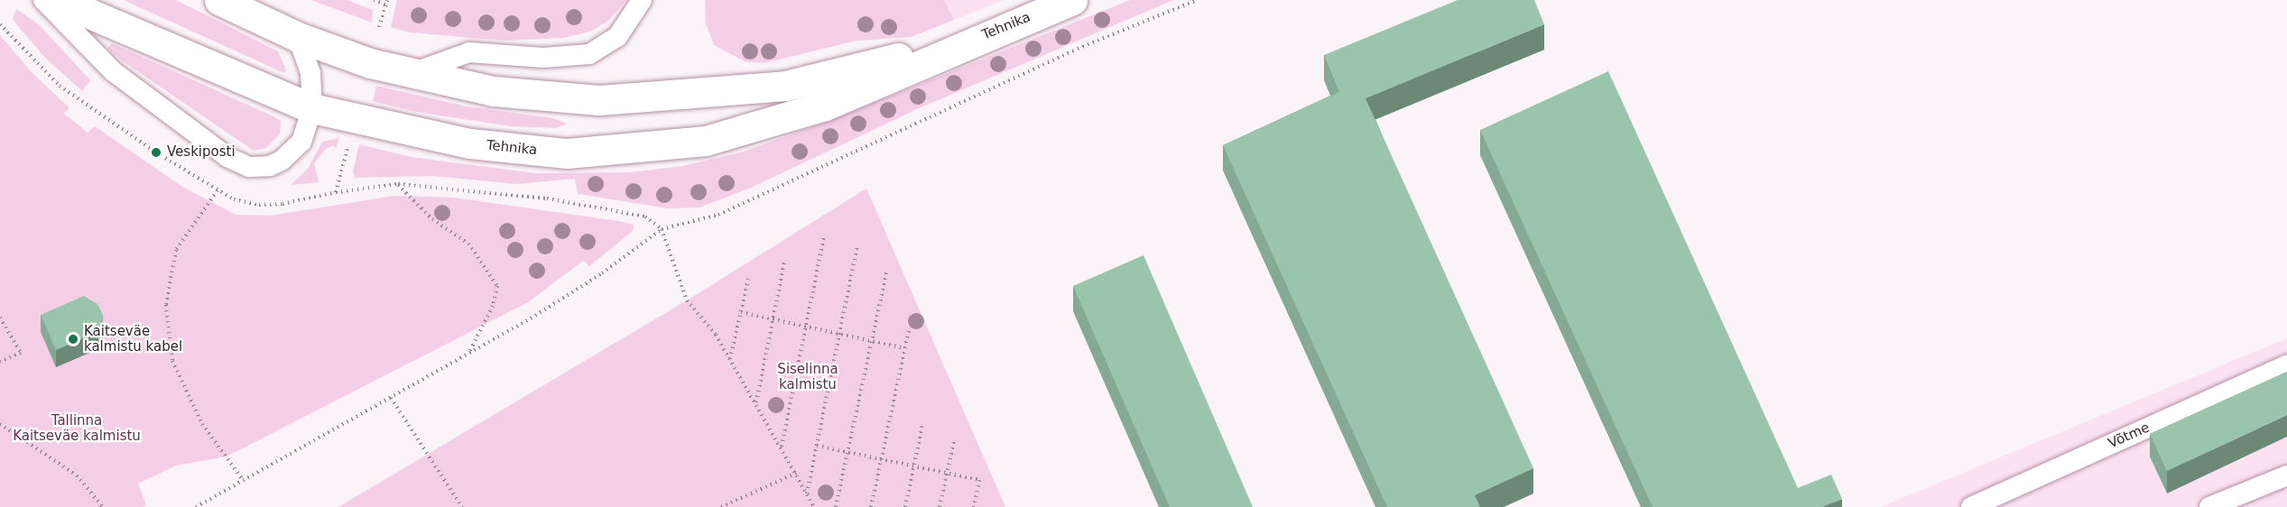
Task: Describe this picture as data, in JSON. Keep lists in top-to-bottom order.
{
  "streets": {
    "main road": ["Tehnika"],
    "lane": ["Võtme"]
  },
  "parks": ["Siselinna kalmistu", "Tallinna Kaitseväe kalmistu"],
  "places": ["Veskiposti", "Kaitseväe kalmistu kabel"]
}
